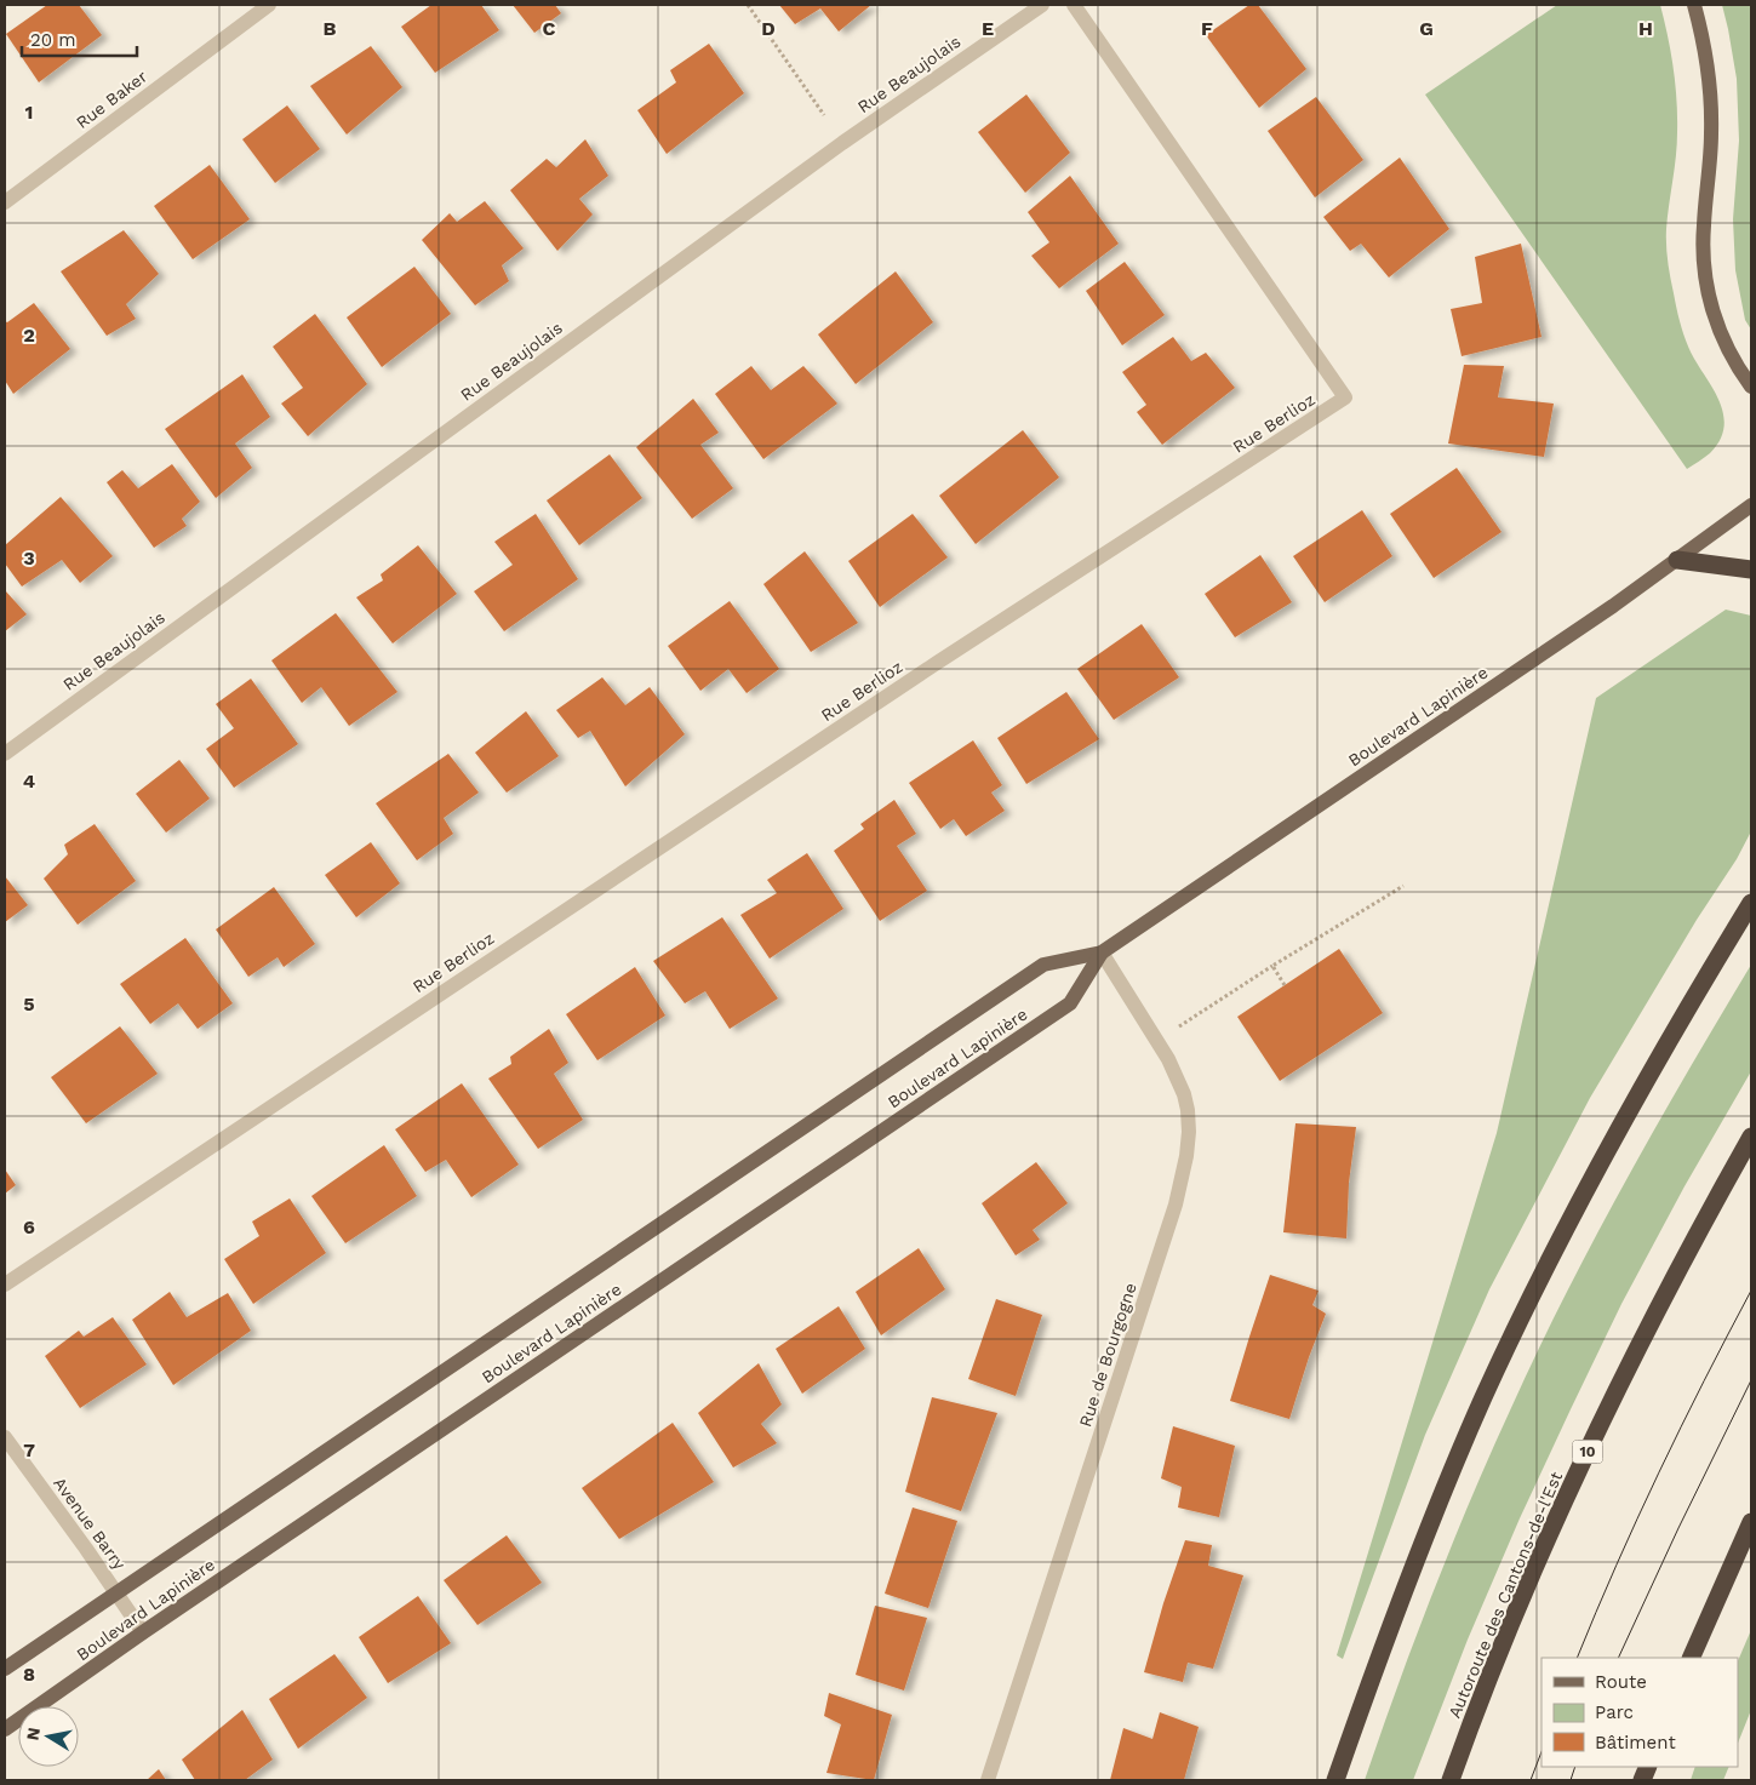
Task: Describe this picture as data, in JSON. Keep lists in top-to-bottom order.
{
  "streets": {
    "highway": ["10", "Autoroute des Cantons-de-l'Est"],
    "main road": ["Boulevard Lapinière"],
    "street": [
      "Rue Beaujolais",
      "Rue Baker",
      "Rue Berlioz",
      "Rue de Bourgogne",
      "Avenue Barry"
    ]
  },
  "crossings": [
    ["Boulevard Lapinière", "Rue de Bourgogne"],
    ["Boulevard Lapinière", "Avenue Barry"]
  ],
  "legend": ["Route", "Parc", "Bâtiment"],
  "scale_bar": "20 m",
  "north": "left",
  "grid": {
    "columns": [
      "B",
      "C",
      "D",
      "E",
      "F",
      "G",
      "H"
    ],
    "rows": [
      "1",
      "2",
      "3",
      "4",
      "5",
      "6",
      "7",
      "8"
    ]
  }
}
